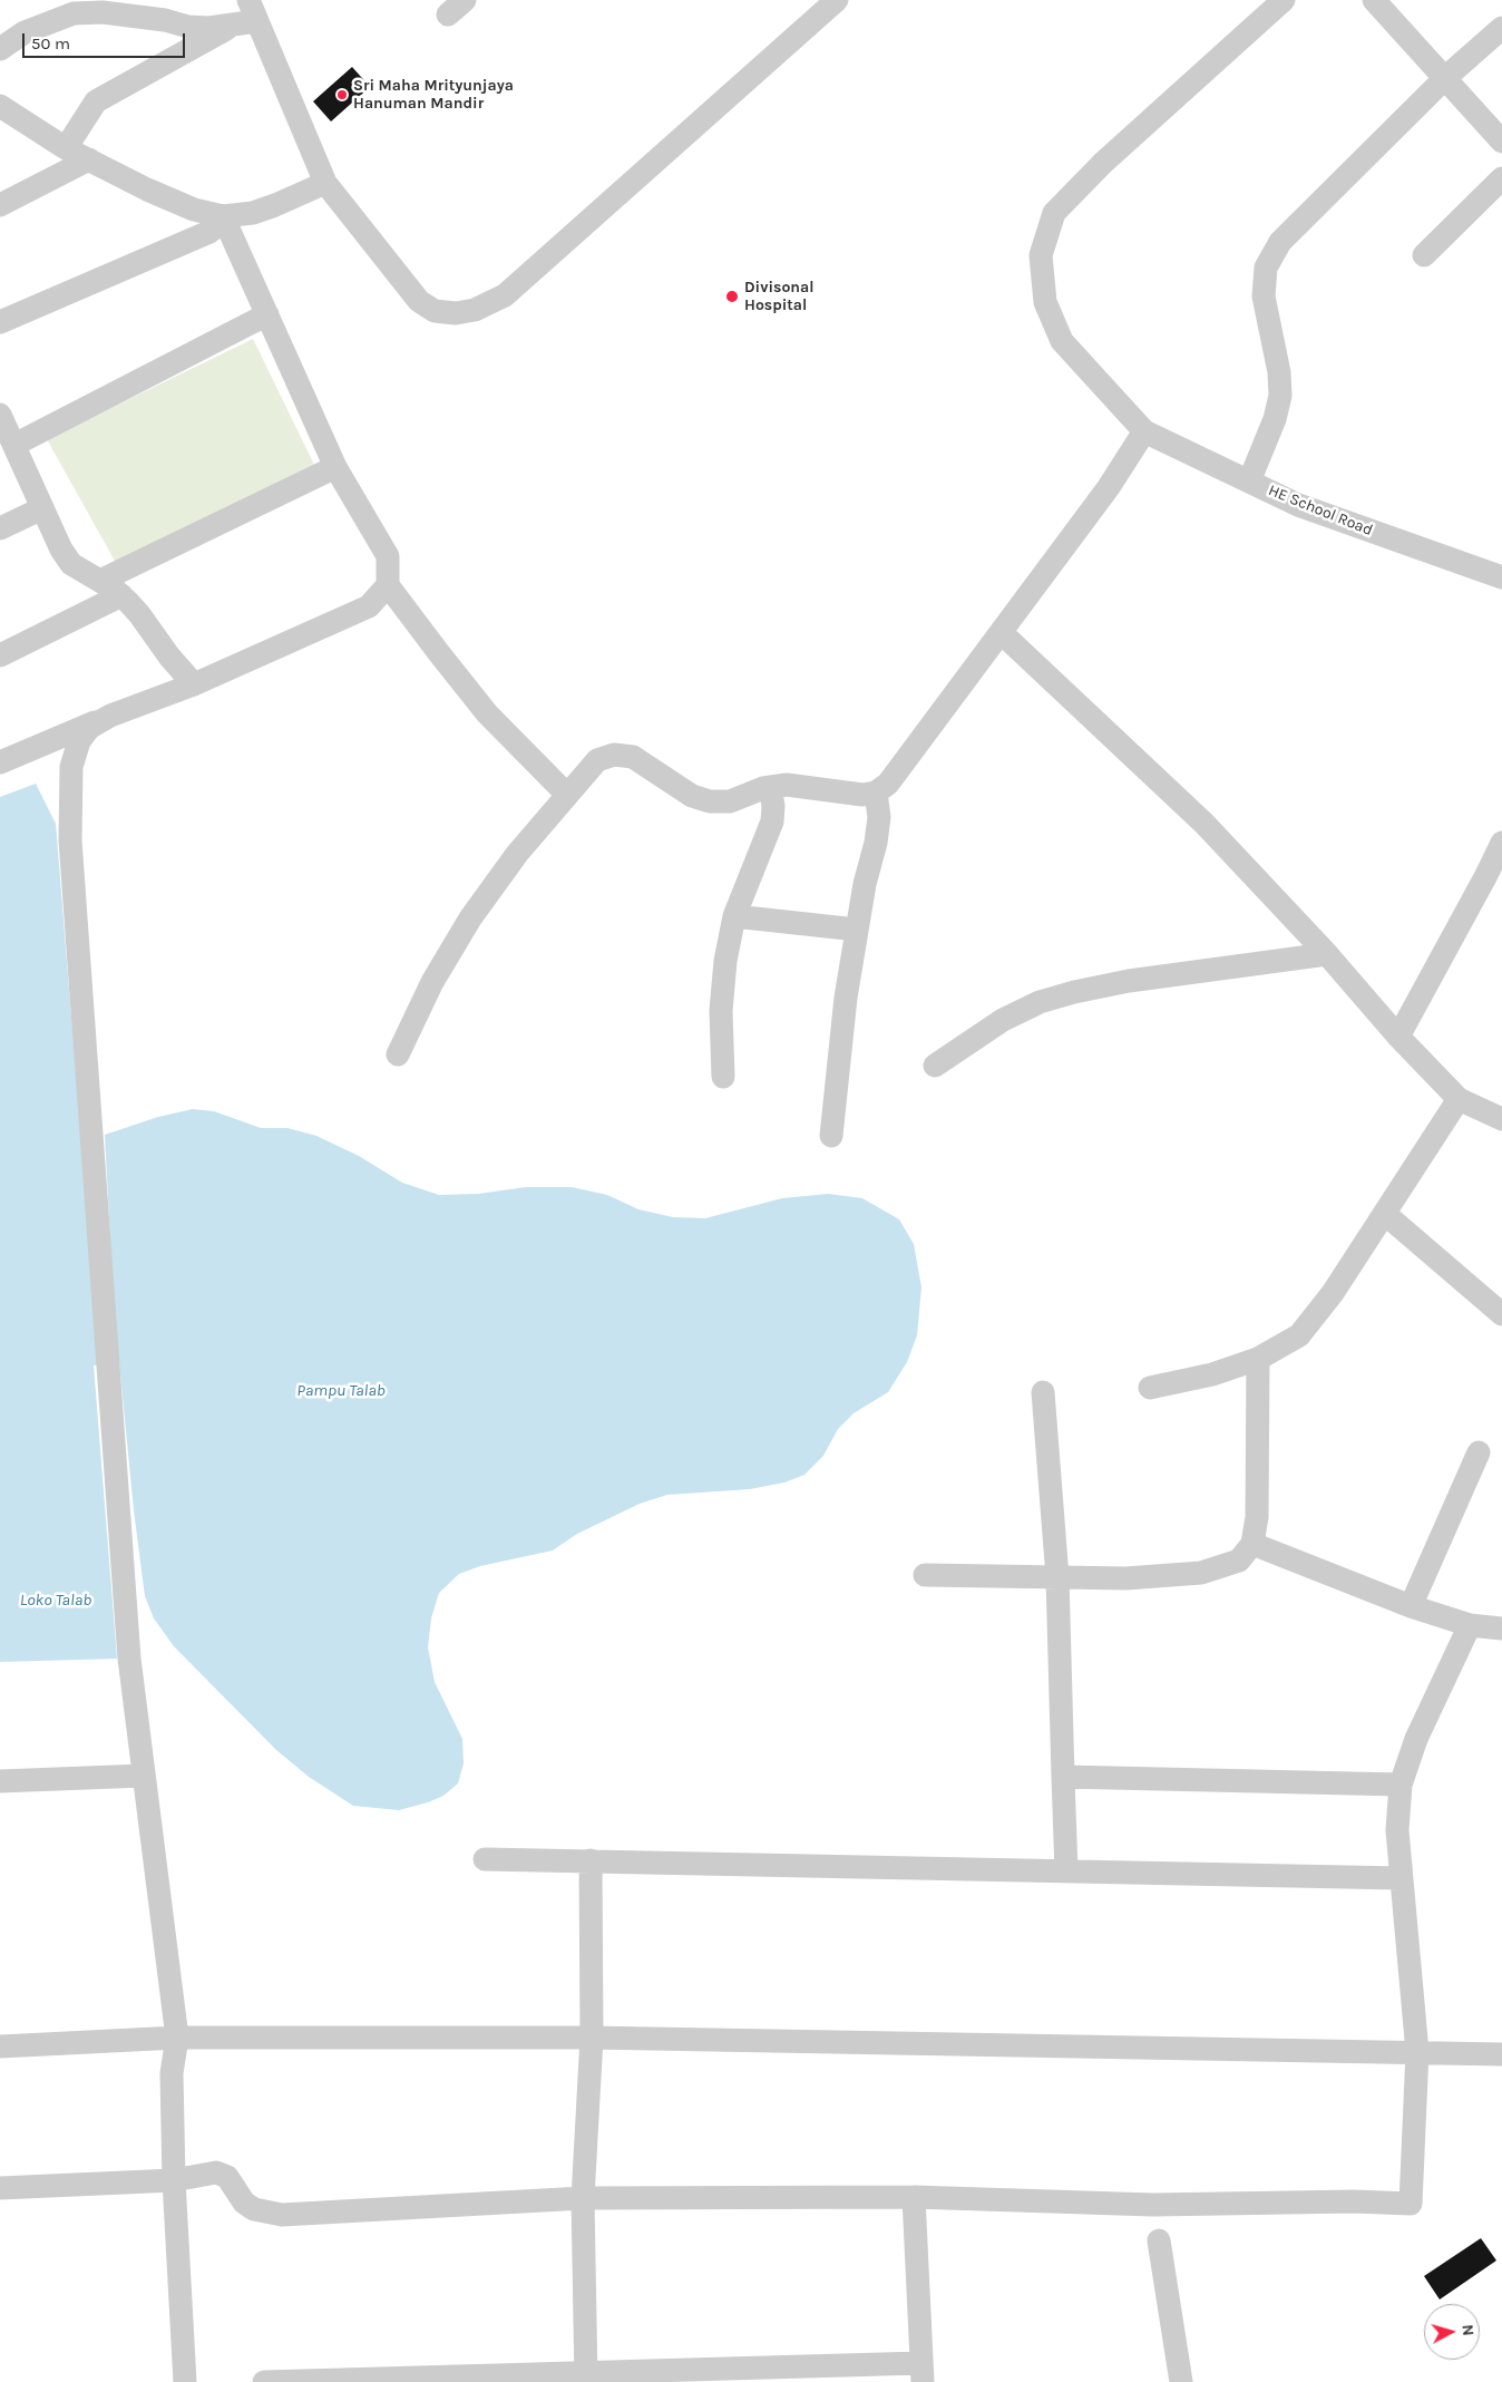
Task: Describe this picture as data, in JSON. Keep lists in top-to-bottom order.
{
  "streets": {
    "street": ["HE School Road"]
  },
  "water": ["Pampu Talab", "Loko Talab"],
  "places": ["Sri Maha Mrityunjaya Hanuman Mandir", "Divisonal Hospital"],
  "scale_bar": "50 m",
  "north": "right"
}
